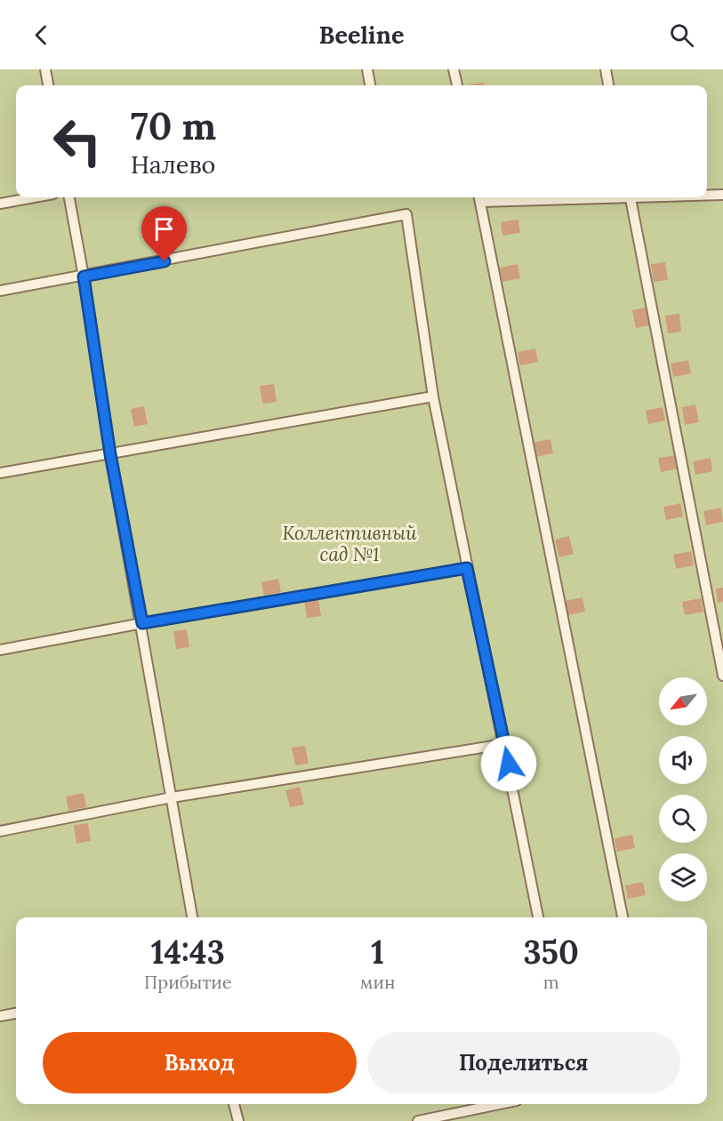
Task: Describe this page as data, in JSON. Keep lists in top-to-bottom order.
{
  "parks": ["Коллективный сад №1"],
  "north": "bottom left",
  "page": {
    "header": "Beeline",
    "turn": ["70 m", "Налево"],
    "eta": [
      "14:43",
      "Прибытие",
      "1",
      "мин",
      "350",
      "m"
    ],
    "buttons": ["Выход", "Поделиться"]
  }
}
